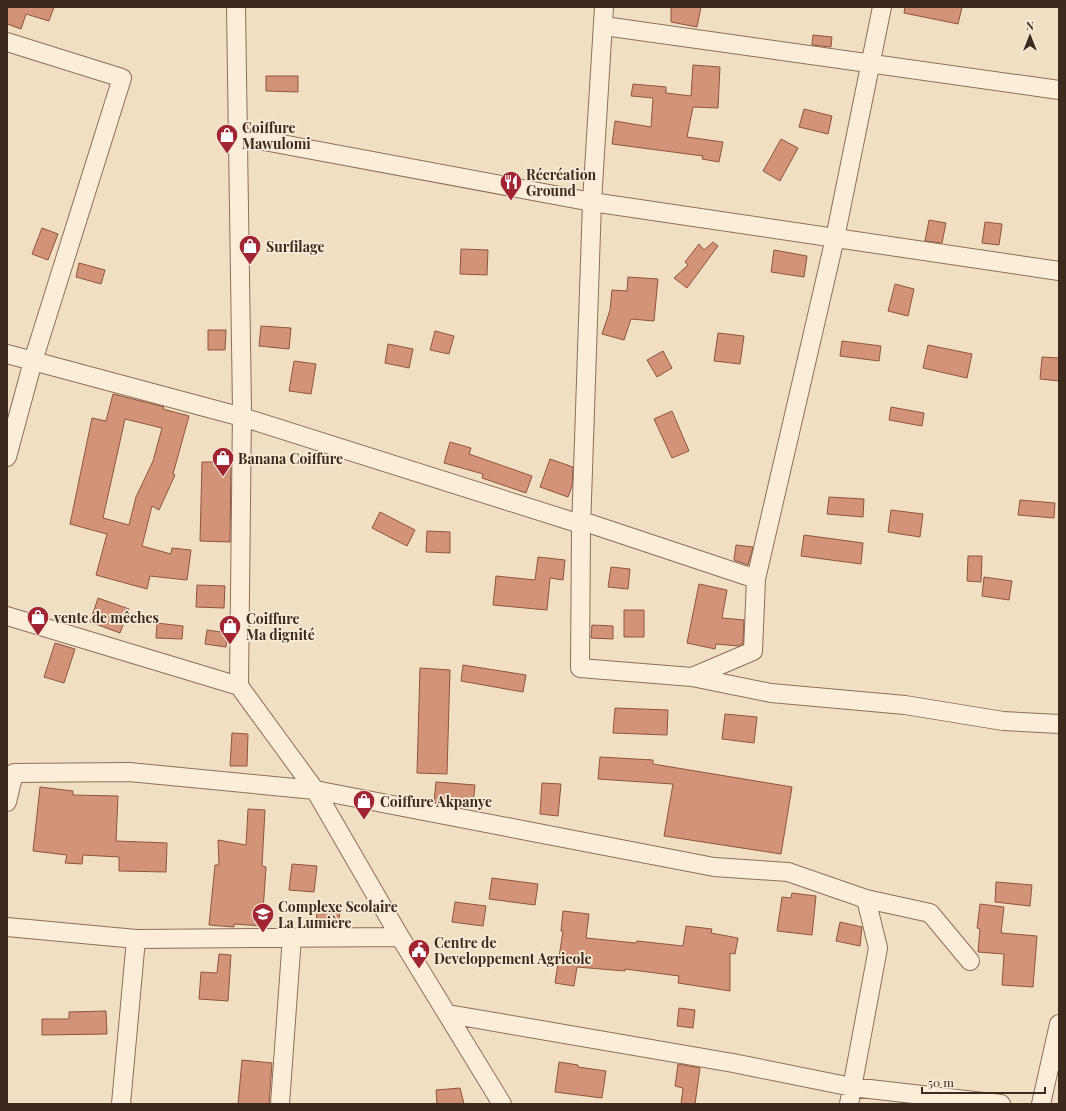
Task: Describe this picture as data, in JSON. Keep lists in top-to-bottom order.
{
  "places": {
    "shop": [
      "Coiffure Mawulomi",
      "Surfilage",
      "Banana Coiffure",
      "vente de mêches",
      "Coiffure Ma dignité",
      "Coiffure Akpanye"
    ],
    "restaurant": ["Récréation Ground"],
    "school or university": ["Complexe Scolaire La Lumière"],
    "public building": ["Centre de Developpement Agricole"]
  },
  "scale_bar": "50 m",
  "north": "top"
}
